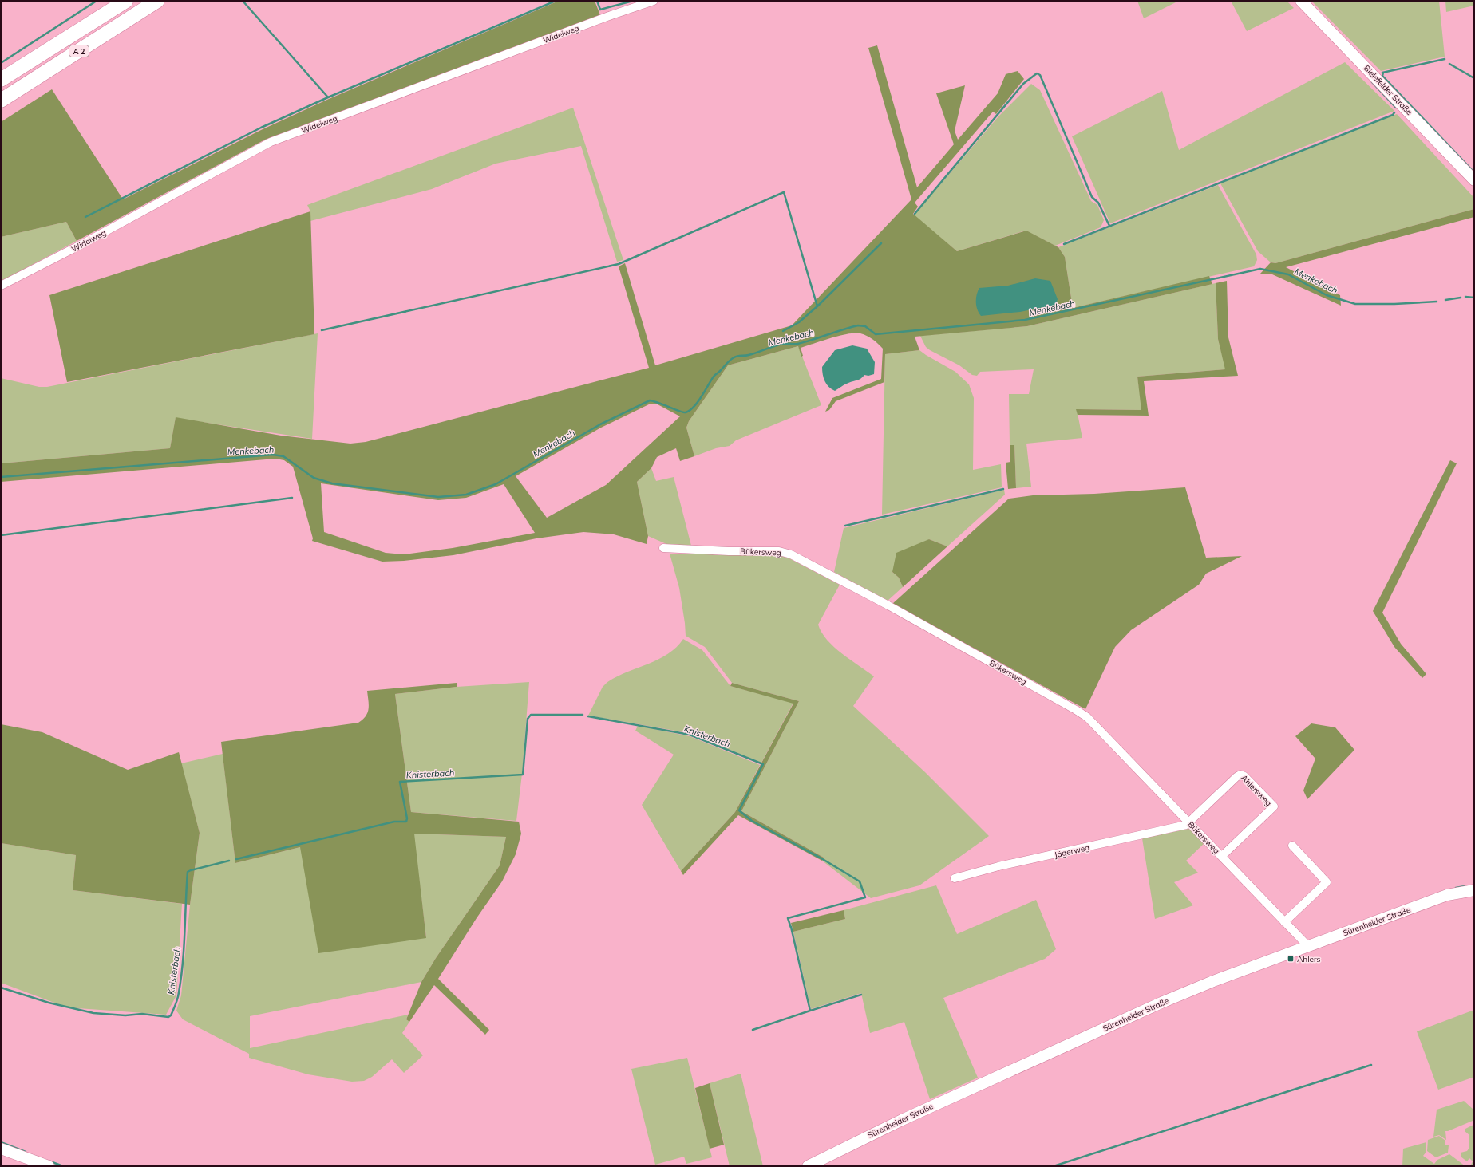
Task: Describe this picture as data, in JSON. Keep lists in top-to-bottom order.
{
  "streets": {
    "highway": ["A 2"],
    "main road": ["Bielefelder Straße", "Sürenheider Straße"],
    "street": [
      "Wideiweg",
      "Bükersweg",
      "Ahlersweg",
      "Jägerweg"
    ]
  },
  "crossings": [
    ["Bükersweg", "Ahlersweg"],
    ["Bükersweg", "Jägerweg"],
    ["Bükersweg", "Sürenheider Straße"],
    ["Ahlersweg", "Jägerweg"]
  ],
  "water": ["Menkebach", "Knisterbach"],
  "places": {
    "transit": ["Ahlers"]
  }
}
